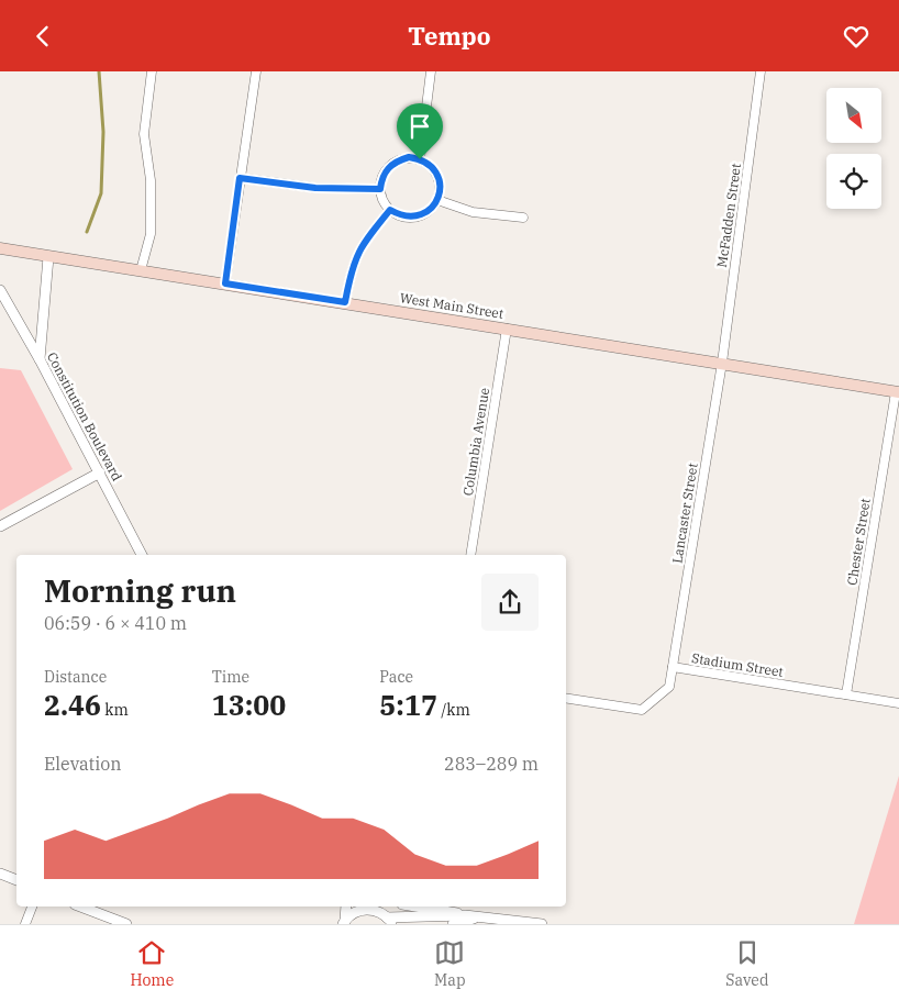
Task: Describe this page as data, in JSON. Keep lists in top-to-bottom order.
{
  "streets": {
    "main road": ["West Main Street"],
    "street": [
      "McFadden Street",
      "Constitution Boulevard",
      "Columbia Avenue",
      "Lancaster Street",
      "Chester Street",
      "Stadium Street"
    ]
  },
  "crossings": [
    ["McFadden Street", "West Main Street"],
    ["McFadden Street", "Lancaster Street"],
    ["West Main Street", "Columbia Avenue"],
    ["West Main Street", "Lancaster Street"],
    ["West Main Street", "Chester Street"],
    ["Lancaster Street", "Stadium Street"],
    ["Chester Street", "Stadium Street"]
  ],
  "north": "bottom right",
  "page": {
    "header": "Tempo",
    "heading": ["Morning run", "06:59 · 6 × 410 m"],
    "stats": [
      ["Distance", "2.46 km"],
      ["Time", "13:00"],
      ["Pace", "5:17 /km"]
    ],
    "chart": ["Elevation", "283–289 m"],
    "tabs": ["Home", "Map", "Saved"]
  }
}
